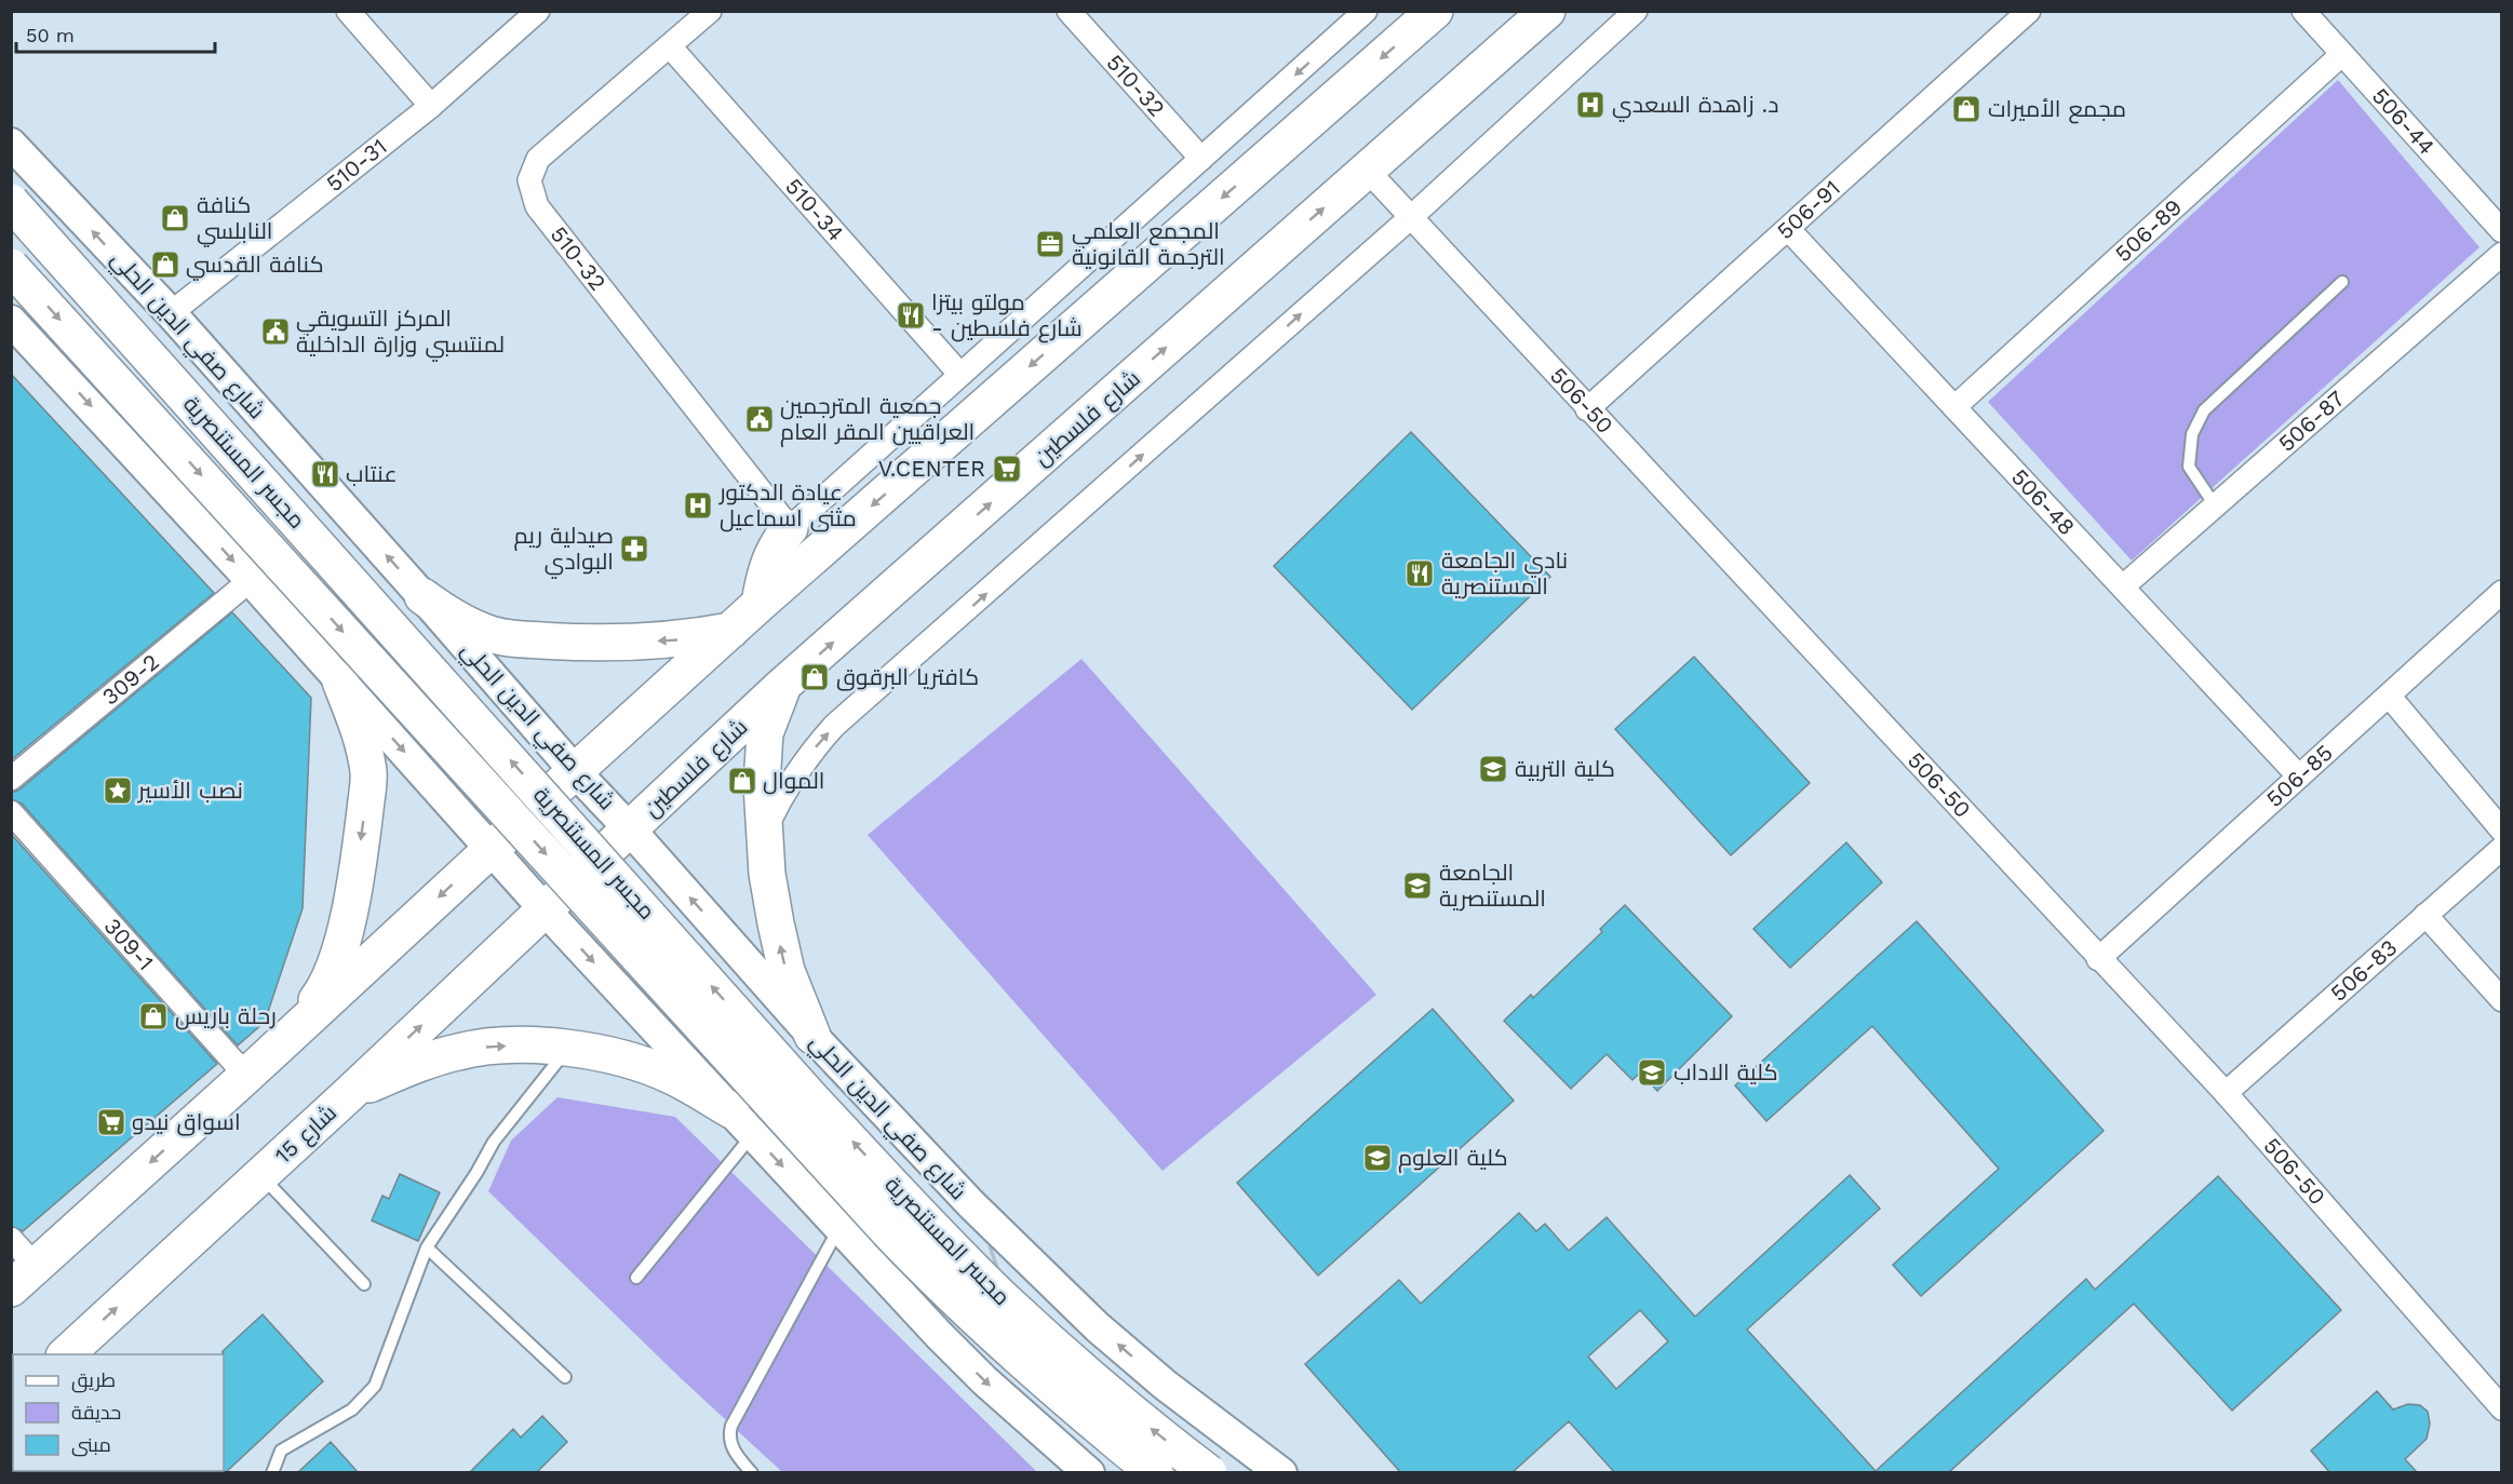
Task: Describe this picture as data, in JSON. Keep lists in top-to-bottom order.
{
  "streets": {
    "main road": ["شارع فلسطين", "مجسر المستنصرية", "شارع 15"],
    "street": [
      "510-32",
      "506-44",
      "510-31",
      "510-34",
      "506-91",
      "506-89",
      "شارع صفي الدين الحلي",
      "506-50",
      "506-87",
      "506-48",
      "309-2",
      "506-85",
      "309-1",
      "506-83"
    ]
  },
  "crossings": [
    ["510-32", "510-34"],
    ["506-44", "506-89"],
    ["510-31", "شارع صفي الدين الحلي"],
    ["506-91", "506-50"],
    ["506-91", "506-48"],
    ["506-89", "506-48"],
    ["شارع صفي الدين الحلي", "شارع فلسطين"],
    ["506-50", "شارع فلسطين"],
    ["506-50", "506-85"],
    ["506-50", "506-83"],
    ["506-87", "506-48"],
    ["506-48", "506-85"]
  ],
  "places": {
    "hospital": ["د. زاهدة السعدي", "عيادة الدكتور مثنى اسماعيل"],
    "shop": [
      "مجمع الأميرات",
      "كنافة النابلسي",
      "كنافة القدسي",
      "كافتريا البرقوق",
      "الموال",
      "رحلة باريس"
    ],
    "office": ["المجمع العلمي الترجمة القانونية"],
    "restaurant": ["مولتو بيتزا - شارع فلسطين", "عنتاب", "نادي الجامعة المستنصرية"],
    "public building": ["المركز التسويقي لمنتسبي وزارة الداخلية", "جمعية المترجمين العراقيين المقر العام"],
    "supermarket": ["V.CENTER", "اسواق نيدو"],
    "pharmacy": ["صيدلية ريم البوادي"],
    "school or university": [
      "كلية التربية",
      "الجامعة المستنصرية",
      "كلية الاداب",
      "كلية العلوم"
    ],
    "place": ["نصب الأسير"]
  },
  "legend": ["طريق", "حديقة", "مبنى"],
  "scale_bar": "50 m"
}
